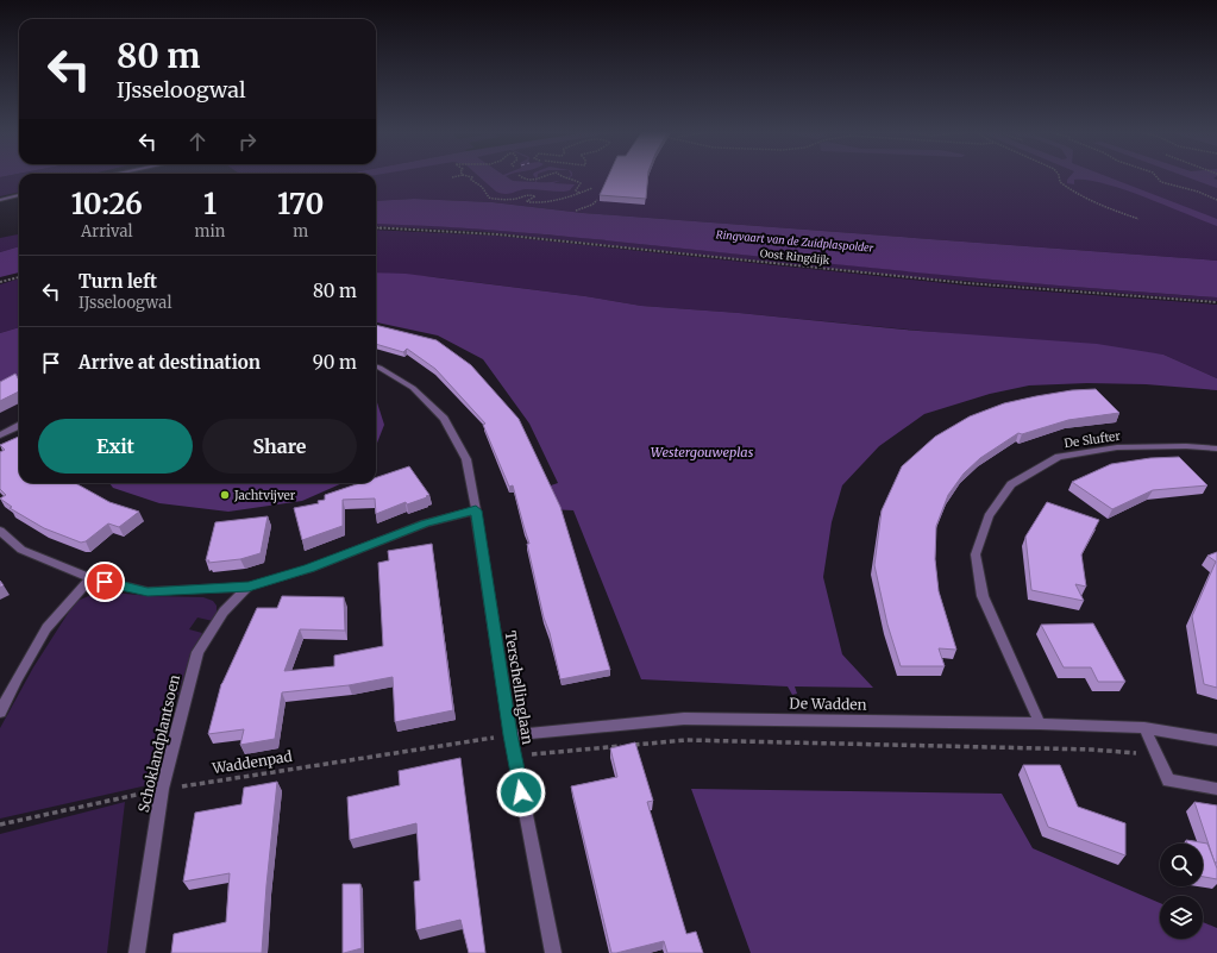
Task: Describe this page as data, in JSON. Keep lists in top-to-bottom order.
{
  "streets": {
    "street": [
      "De Slufter",
      "Terschellinglaan",
      "De Wadden",
      "Schoklandplantsoen"
    ],
    "path": ["Oost Ringdijk", "Waddenpad"]
  },
  "crossings": [
    ["De Slufter", "De Wadden"],
    ["Terschellinglaan", "De Wadden"],
    ["Terschellinglaan", "Waddenpad"],
    ["De Wadden", "Waddenpad"],
    ["Schoklandplantsoen", "Waddenpad"]
  ],
  "water": ["Ringvaart van de Zuidplaspolder", "Westergouweplas"],
  "places": ["Jachtvijver"],
  "page": {
    "turn": ["80 m", "IJsseloogwal"],
    "eta": [
      "10:26",
      "Arrival",
      "1",
      "min",
      "170",
      "m"
    ],
    "list": [
      {
        "name": "Turn left",
        "note": "IJsseloogwal",
        "value": "80 m"
      },
      {
        "name": "Arrive at destination",
        "value": "90 m"
      }
    ],
    "buttons": ["Exit", "Share"]
  }
}
